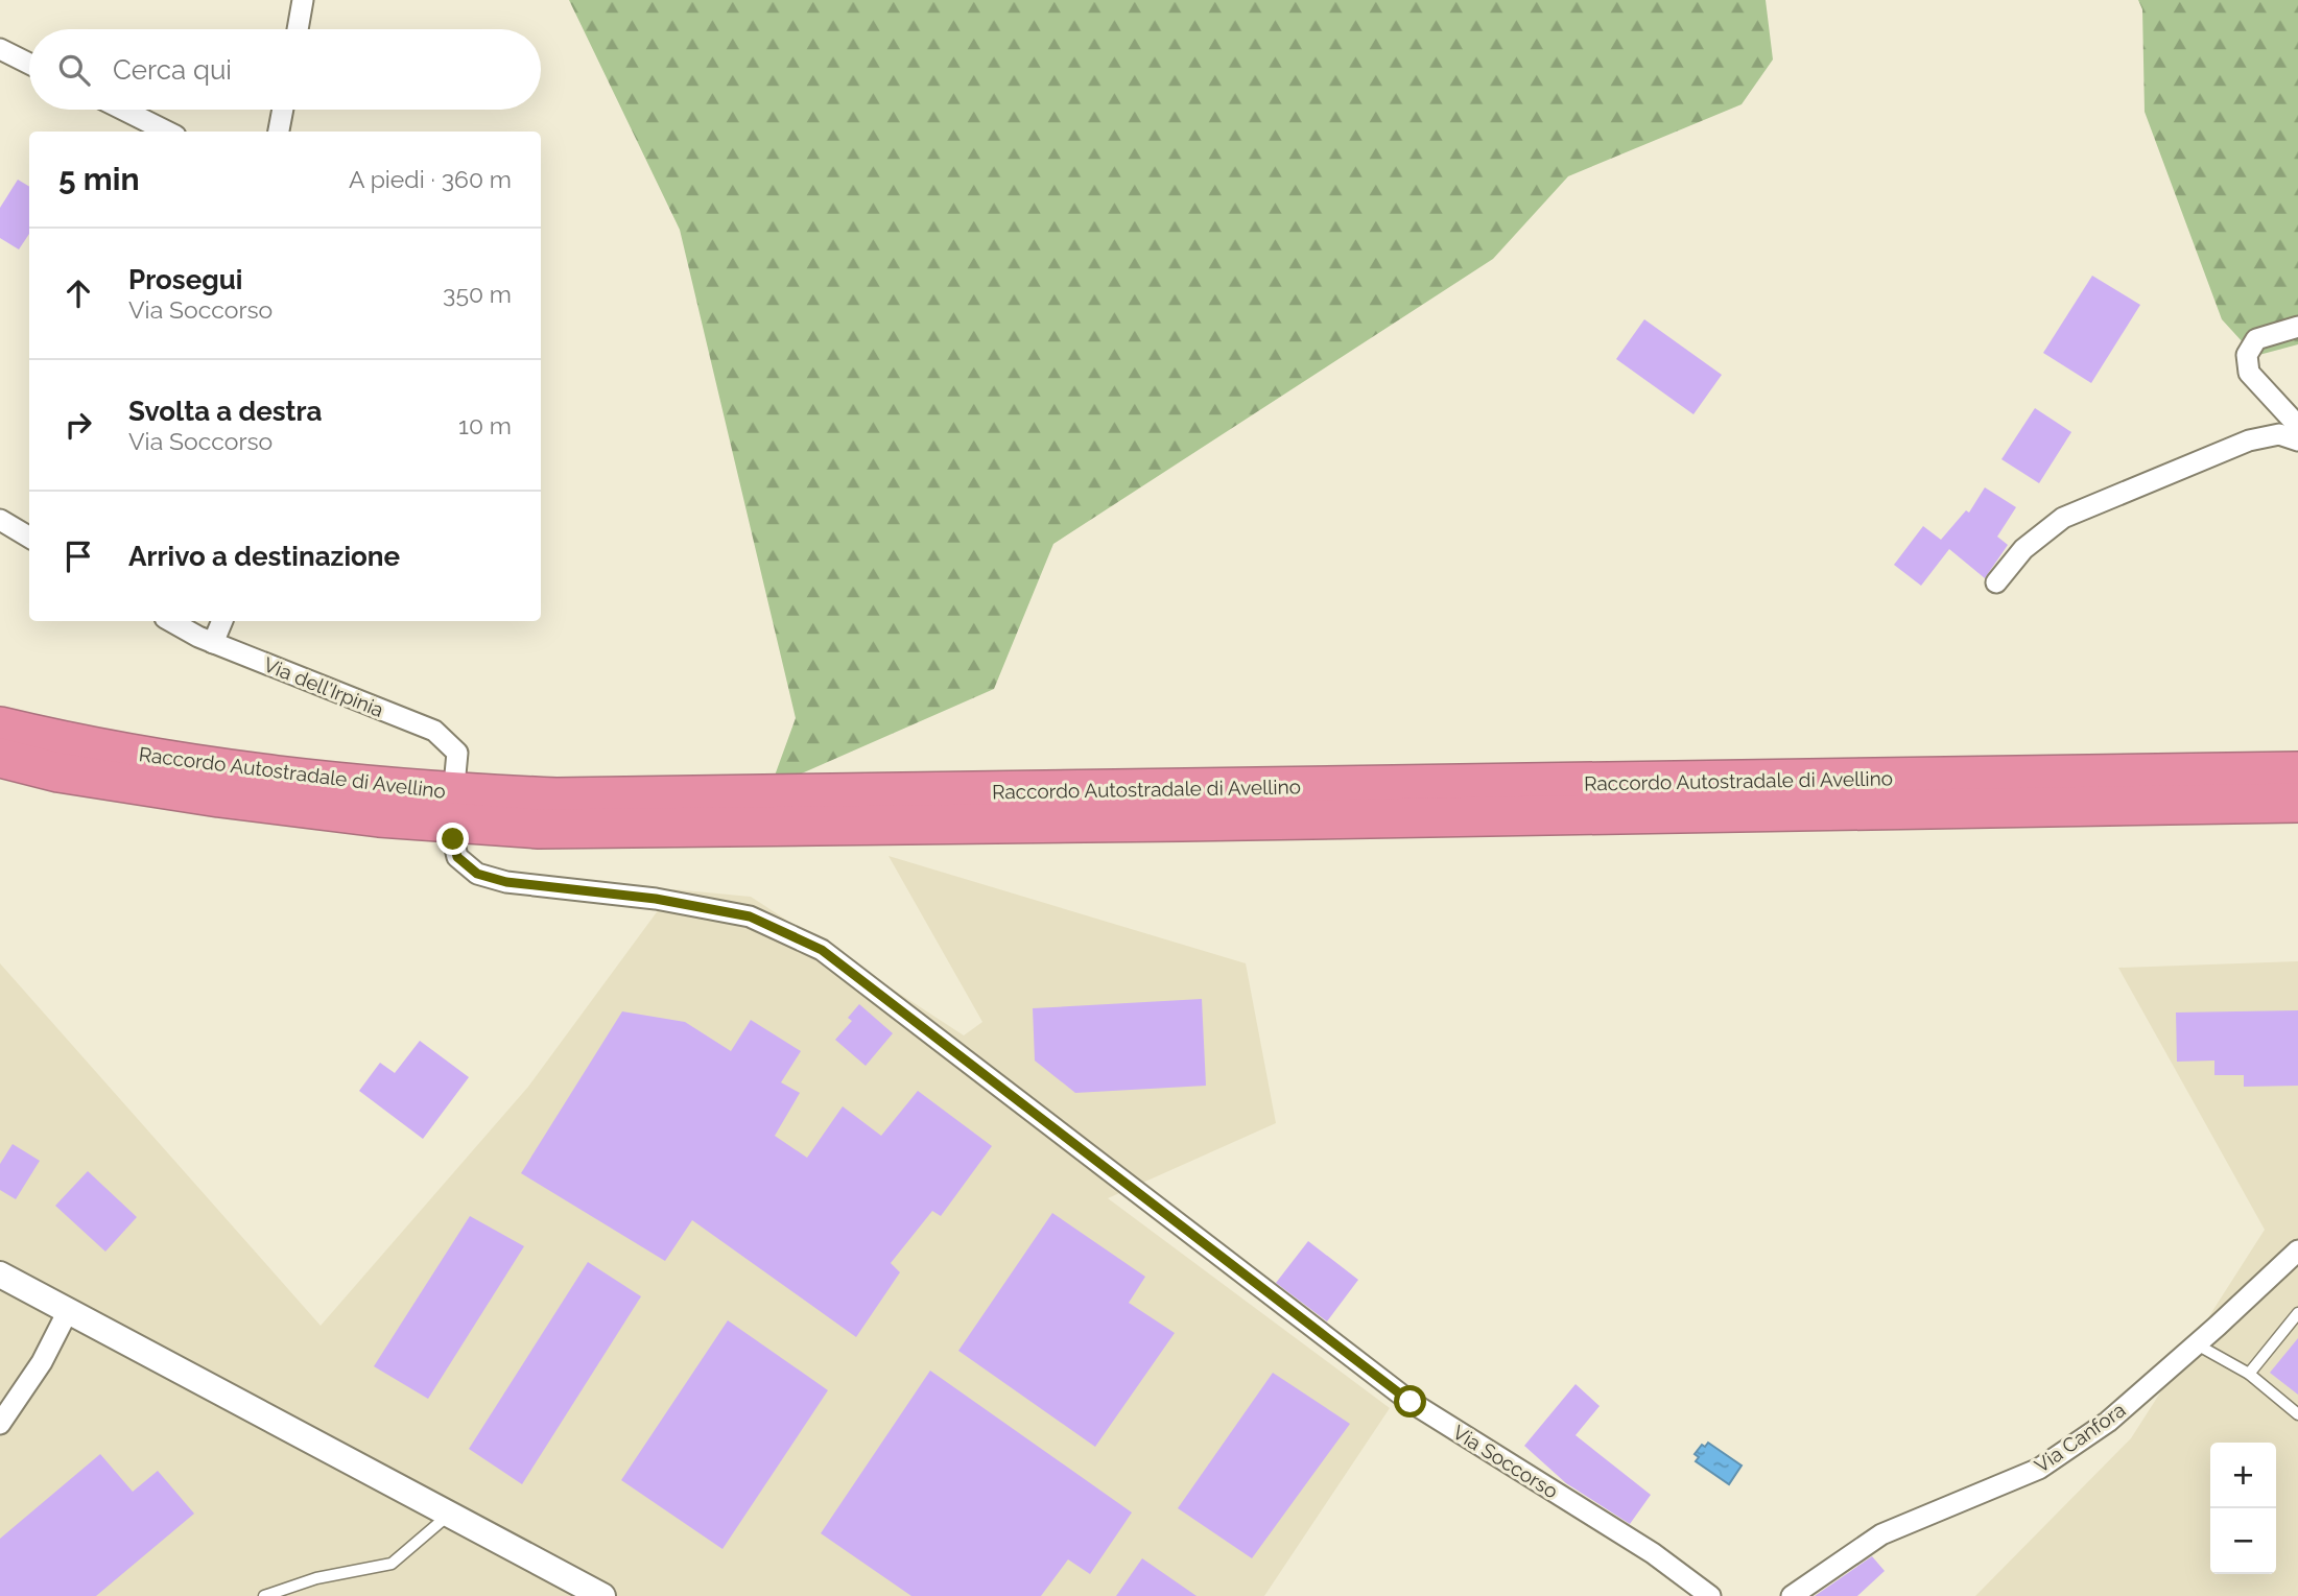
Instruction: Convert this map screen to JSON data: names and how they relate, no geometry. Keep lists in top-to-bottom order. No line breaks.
{"streets":{"highway":["Raccordo Autostradale di Avellino"],"street":["Via dell'Irpinia","Via Canfora","Via Soccorso"]},"page":{"search":"Cerca qui","heading":["5 min","A piedi · 360 m"],"list":[["Prosegui","Via Soccorso","350 m"],["Svolta a destra","Via Soccorso","10 m"],"Arrivo a destinazione"],"map_buttons":["+","−"]}}
